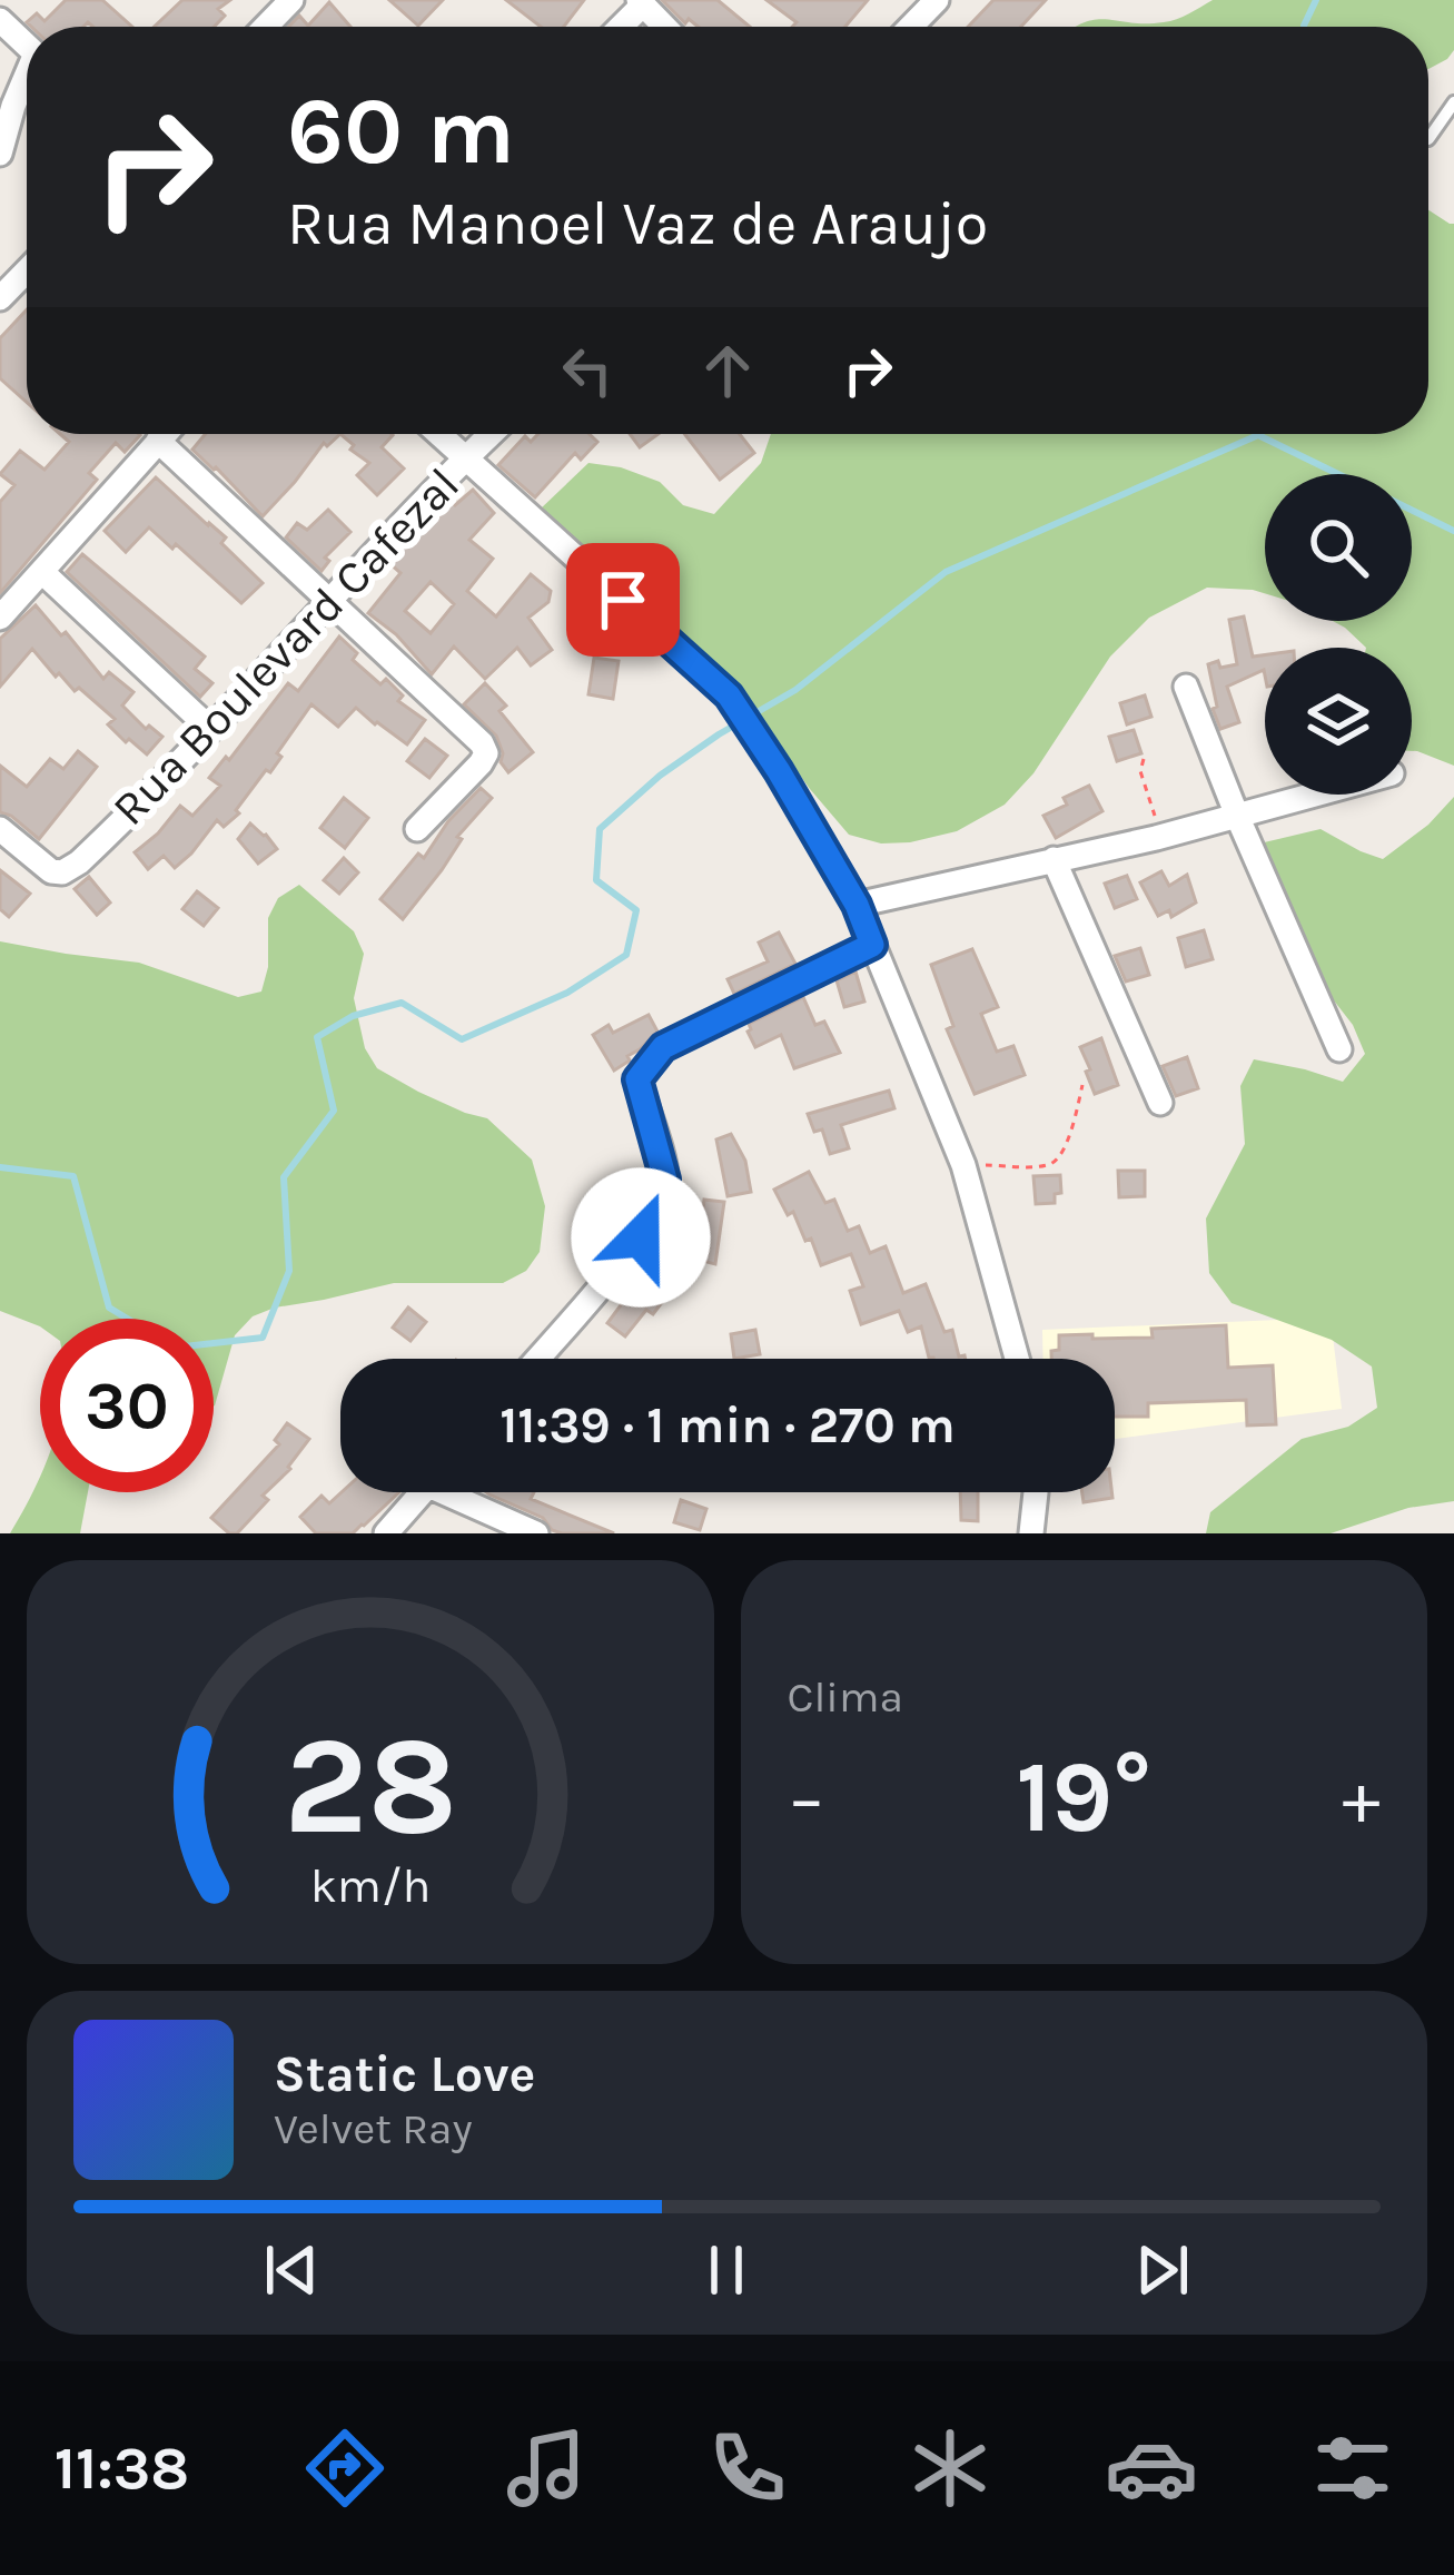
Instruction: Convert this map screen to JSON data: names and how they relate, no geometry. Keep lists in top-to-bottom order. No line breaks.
{"streets":{"street":["Rua Boulevard Cafezal"]},"page":{"turn":["60 m","Rua Manoel Vaz de Araujo"],"limit":"30","trip":"11:39 · 1 min · 270 m","tile":"Clima","heat":["−","19°","+"],"song":["Static Love","Velvet Ray"],"tabs":"11:38","gauge":["28","km/h"]}}
